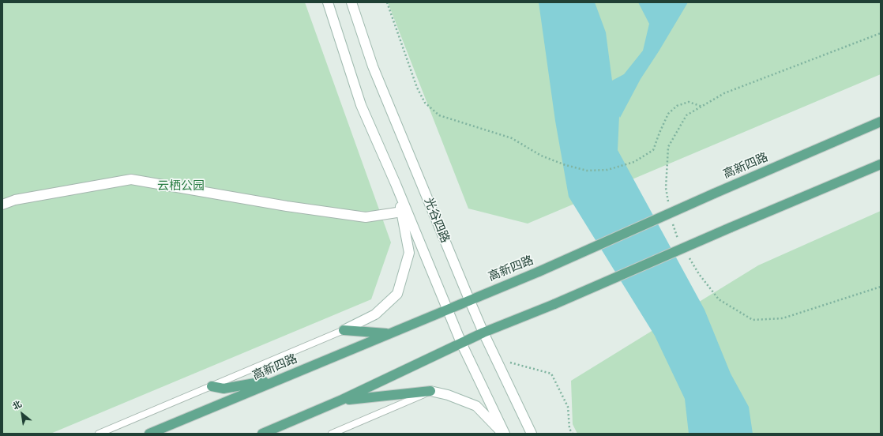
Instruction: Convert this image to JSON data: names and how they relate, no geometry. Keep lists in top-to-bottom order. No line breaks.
{"streets":{"main road":["高新四路","光谷四路"]},"crossings":[["高新四路","光谷四路"]],"parks":["云栖公园"],"north":"top left"}
